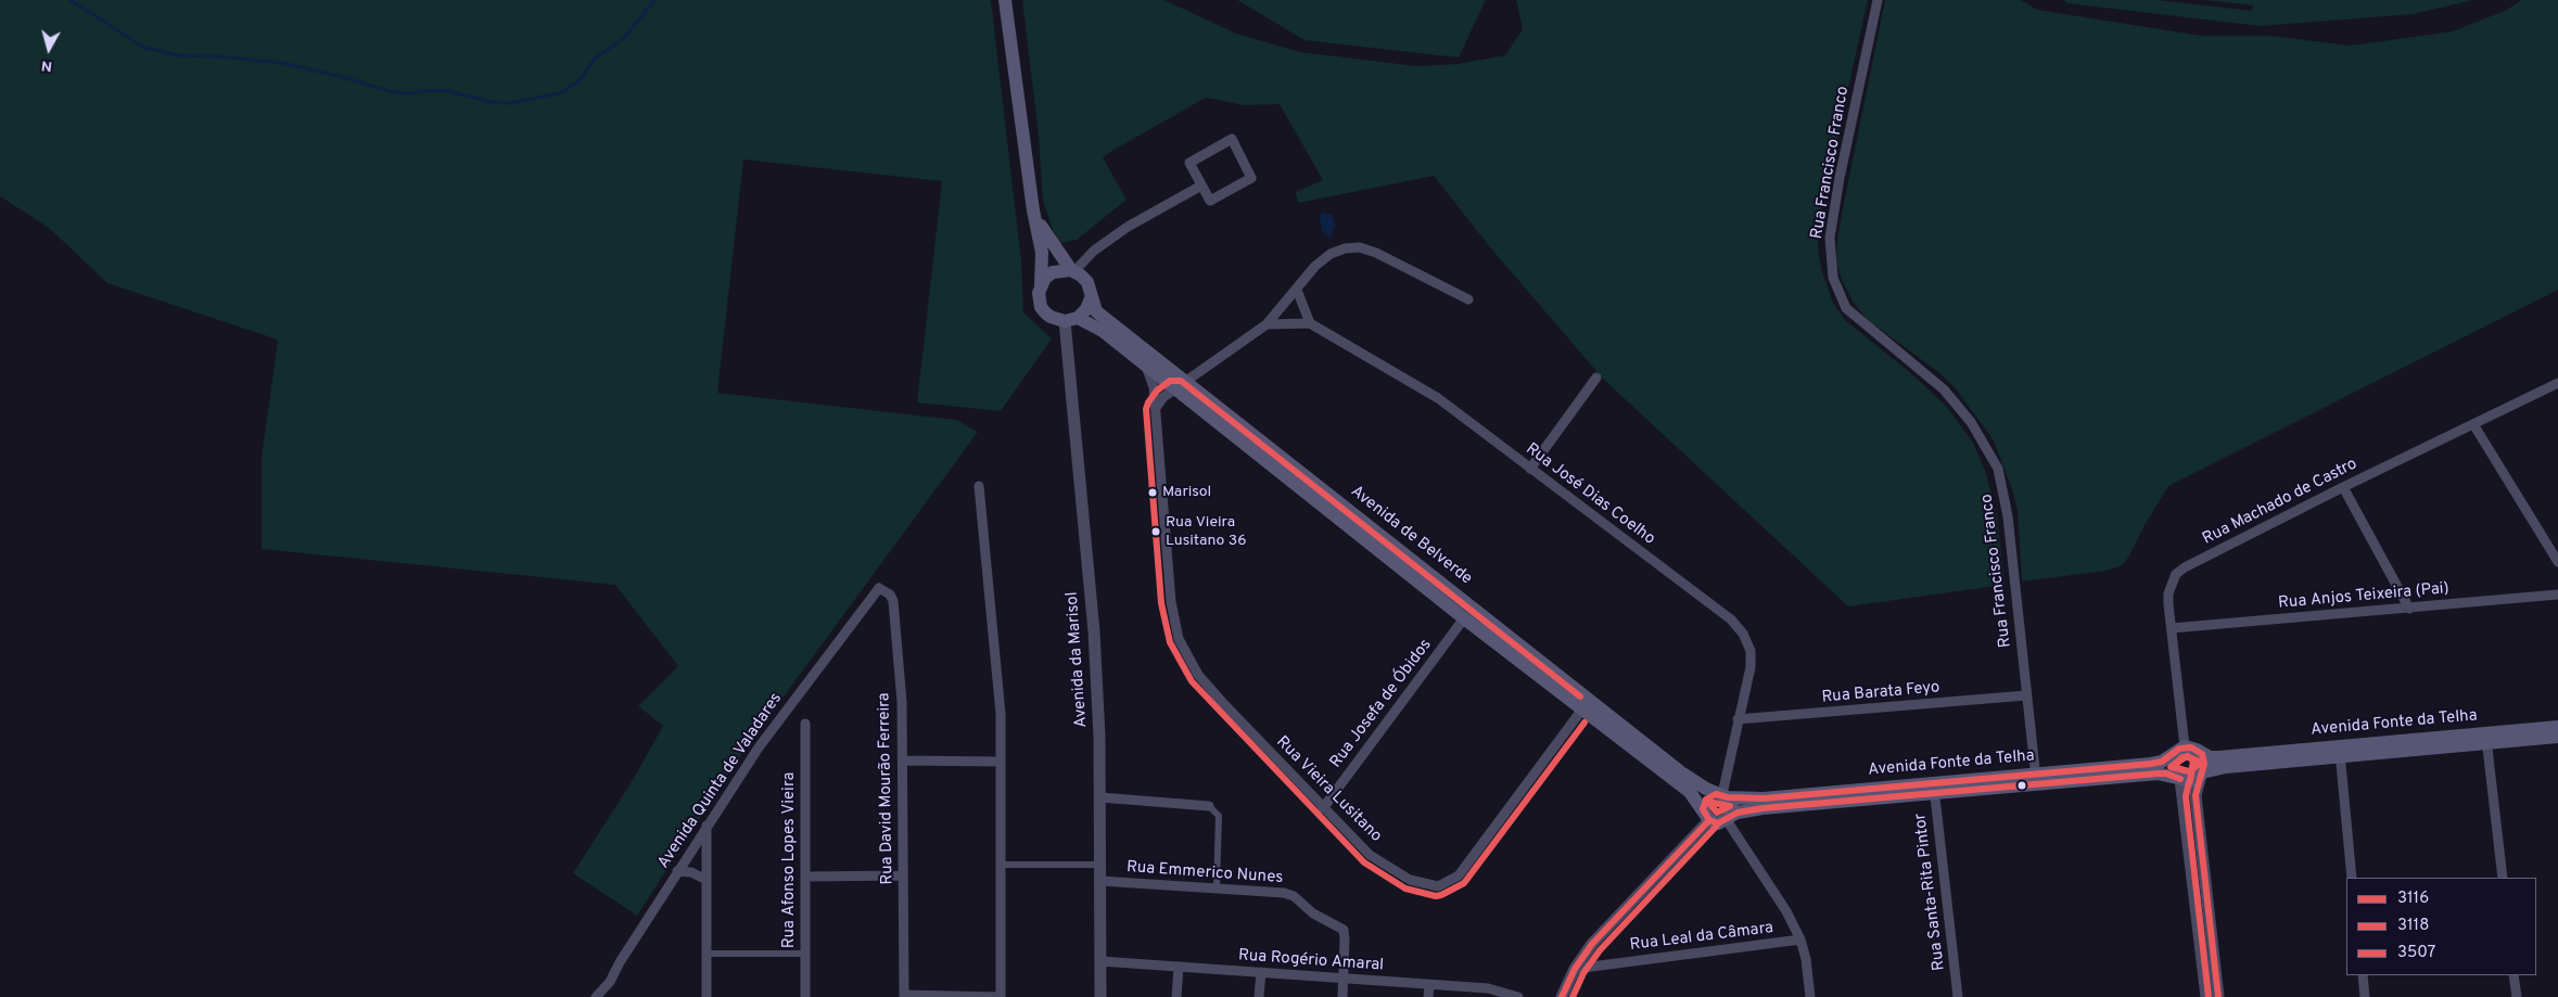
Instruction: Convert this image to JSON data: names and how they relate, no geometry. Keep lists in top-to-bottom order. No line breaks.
{"streets":{"main road":["Avenida de Belverde","Avenida Fonte da Telha"],"street":["Rua Francisco Franco","Rua José Dias Coelho","Rua Machado de Castro","Rua Anjos Teixeira (Pai)","Avenida da Marisol","Rua Barata Feyo","Rua Josefa de Óbidos","Avenida Quinta de Valadares","Rua David Mourão Ferreira","Rua Vieira Lusitano","Rua Afonso Lopes Vieira","Rua Emmerico Nunes","Rua Santa-Rita Pintor","Rua Leal da Câmara","Rua Rogério Amaral"]},"crossings":[["Rua Francisco Franco","Rua Barata Feyo"],["Rua Francisco Franco","Avenida Fonte da Telha"],["Rua José Dias Coelho","Avenida de Belverde"],["Rua José Dias Coelho","Rua Barata Feyo"],["Rua José Dias Coelho","Avenida Fonte da Telha"],["Rua Machado de Castro","Rua Anjos Teixeira (Pai)"],["Rua Machado de Castro","Avenida Fonte da Telha"],["Avenida de Belverde","Avenida da Marisol"],["Avenida de Belverde","Rua Josefa de Óbidos"],["Avenida de Belverde","Avenida Fonte da Telha"],["Avenida de Belverde","Rua Vieira Lusitano"],["Avenida da Marisol","Rua Emmerico Nunes"],["Avenida da Marisol","Rua Rogério Amaral"],["Rua Josefa de Óbidos","Rua Vieira Lusitano"],["Avenida Fonte da Telha","Rua Santa-Rita Pintor"],["Avenida Quinta de Valadares","Rua David Mourão Ferreira"],["Rua Emmerico Nunes","Rua Rogério Amaral"]],"places":["Marisol","Rua Vieira Lusitano 36"],"lines":["transit line 3507","transit line 3116","transit line 3118"],"legend":["3116","3118","3507"],"north":"bottom"}
